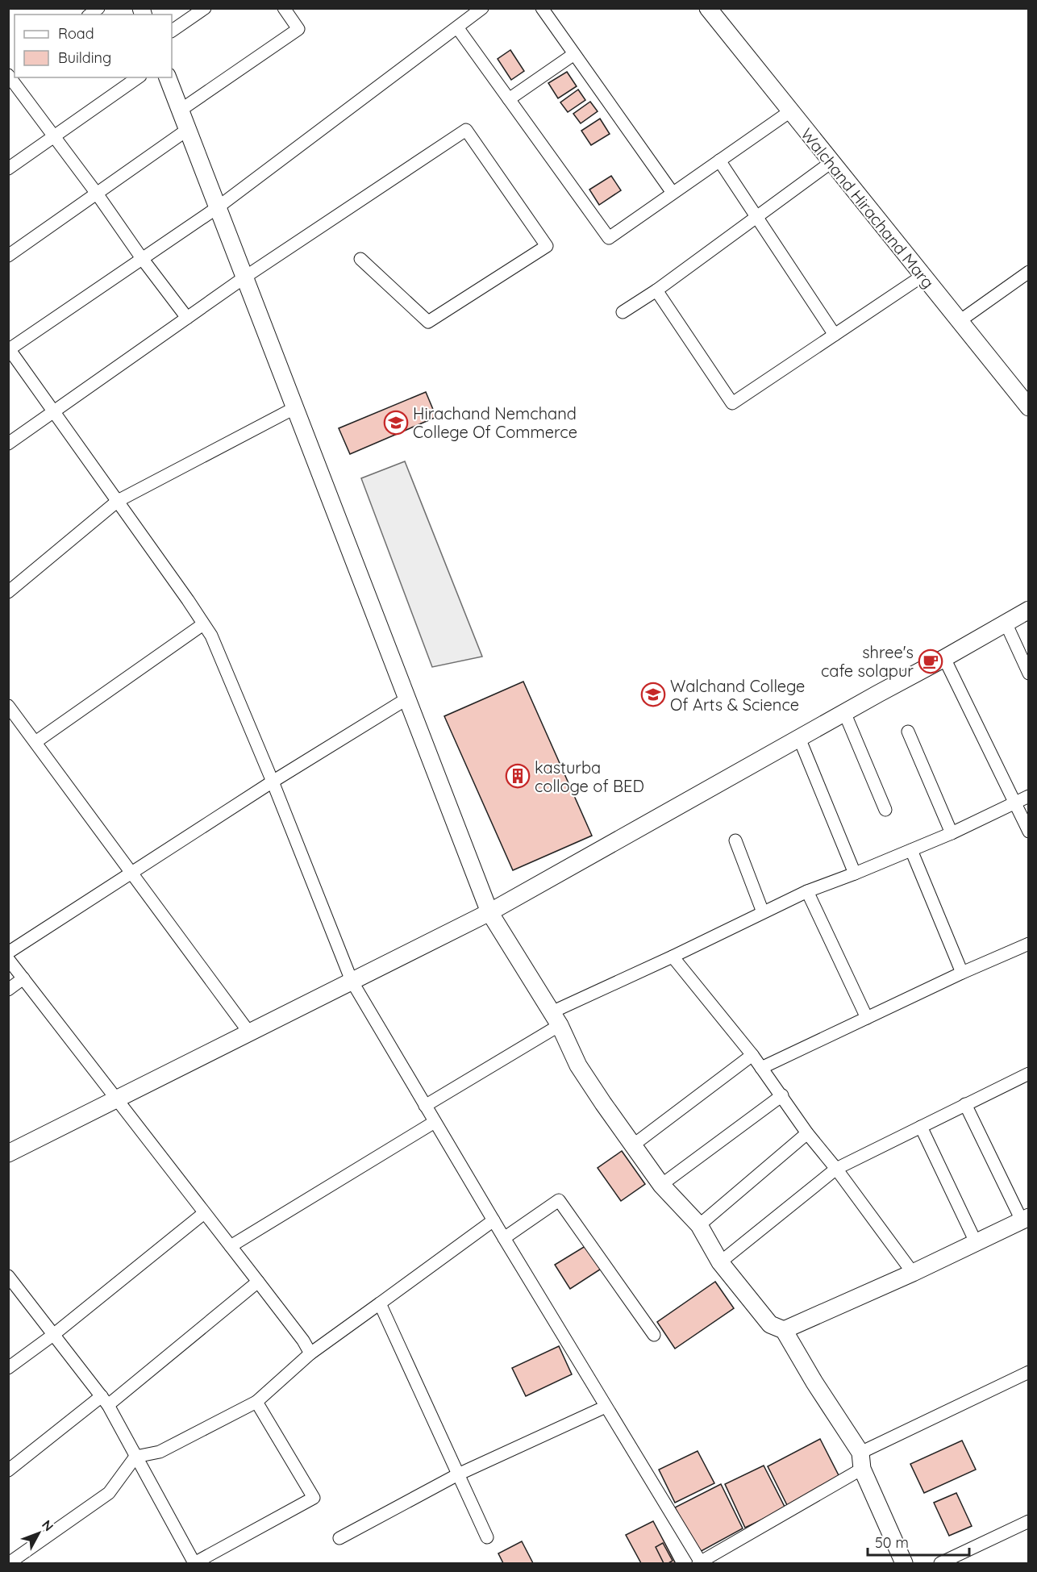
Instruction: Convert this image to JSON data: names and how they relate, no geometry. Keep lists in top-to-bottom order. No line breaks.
{"streets":{"street":["Walchand Hirachand Marg"]},"places":{"school or university":["Hirachand Nemchand College Of Commerce","Walchand College Of Arts & Science"],"cafe":["shree's cafe solapur"],"building":["kasturba colloge of BED"]},"legend":["Road","Building"],"scale_bar":"50 m","north":"top right"}
